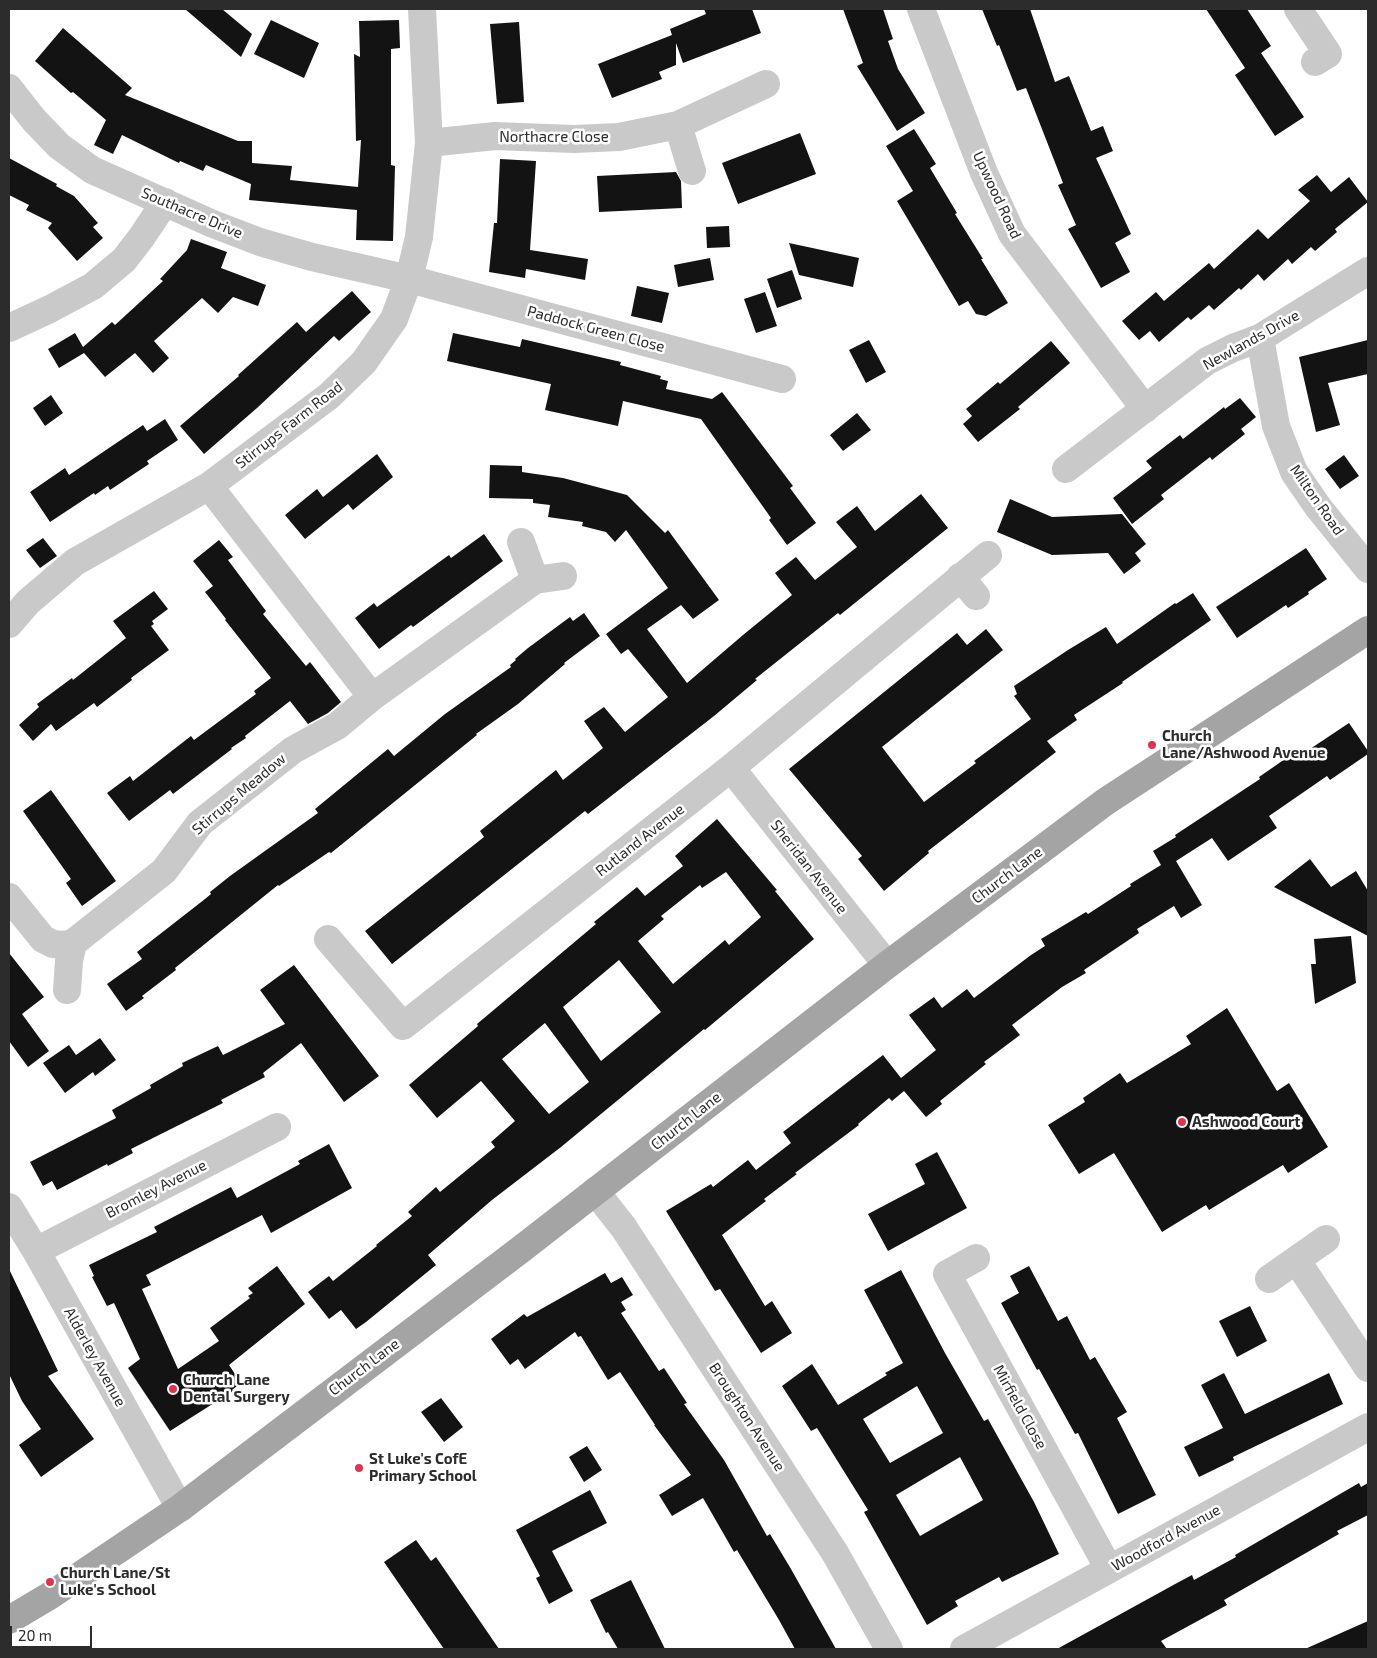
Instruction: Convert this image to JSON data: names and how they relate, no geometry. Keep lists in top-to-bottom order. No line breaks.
{"streets":{"main road":["Church Lane"],"street":["Northacre Close","Upwood Road","Southacre Drive","Paddock Green Close","Newlands Drive","Stirrups Farm Road","Milton Road","Stirrups Meadow","Rutland Avenue","Sheridan Avenue","Bromley Avenue","Alderley Avenue","Mirfield Close","Broughton Avenue","Woodford Avenue"]},"crossings":[["Northacre Close","Stirrups Farm Road"],["Upwood Road","Newlands Drive"],["Southacre Drive","Paddock Green Close"],["Southacre Drive","Stirrups Farm Road"],["Paddock Green Close","Stirrups Farm Road"],["Newlands Drive","Milton Road"],["Rutland Avenue","Sheridan Avenue"],["Sheridan Avenue","Church Lane"],["Church Lane","Alderley Avenue"],["Church Lane","Broughton Avenue"],["Bromley Avenue","Alderley Avenue"],["Mirfield Close","Woodford Avenue"]],"places":["Church Lane/Ashwood Avenue","Ashwood Court","Church Lane Dental Surgery","St Luke's CofE Primary School","Church Lane/St Luke's School"],"scale_bar":"20 m"}
